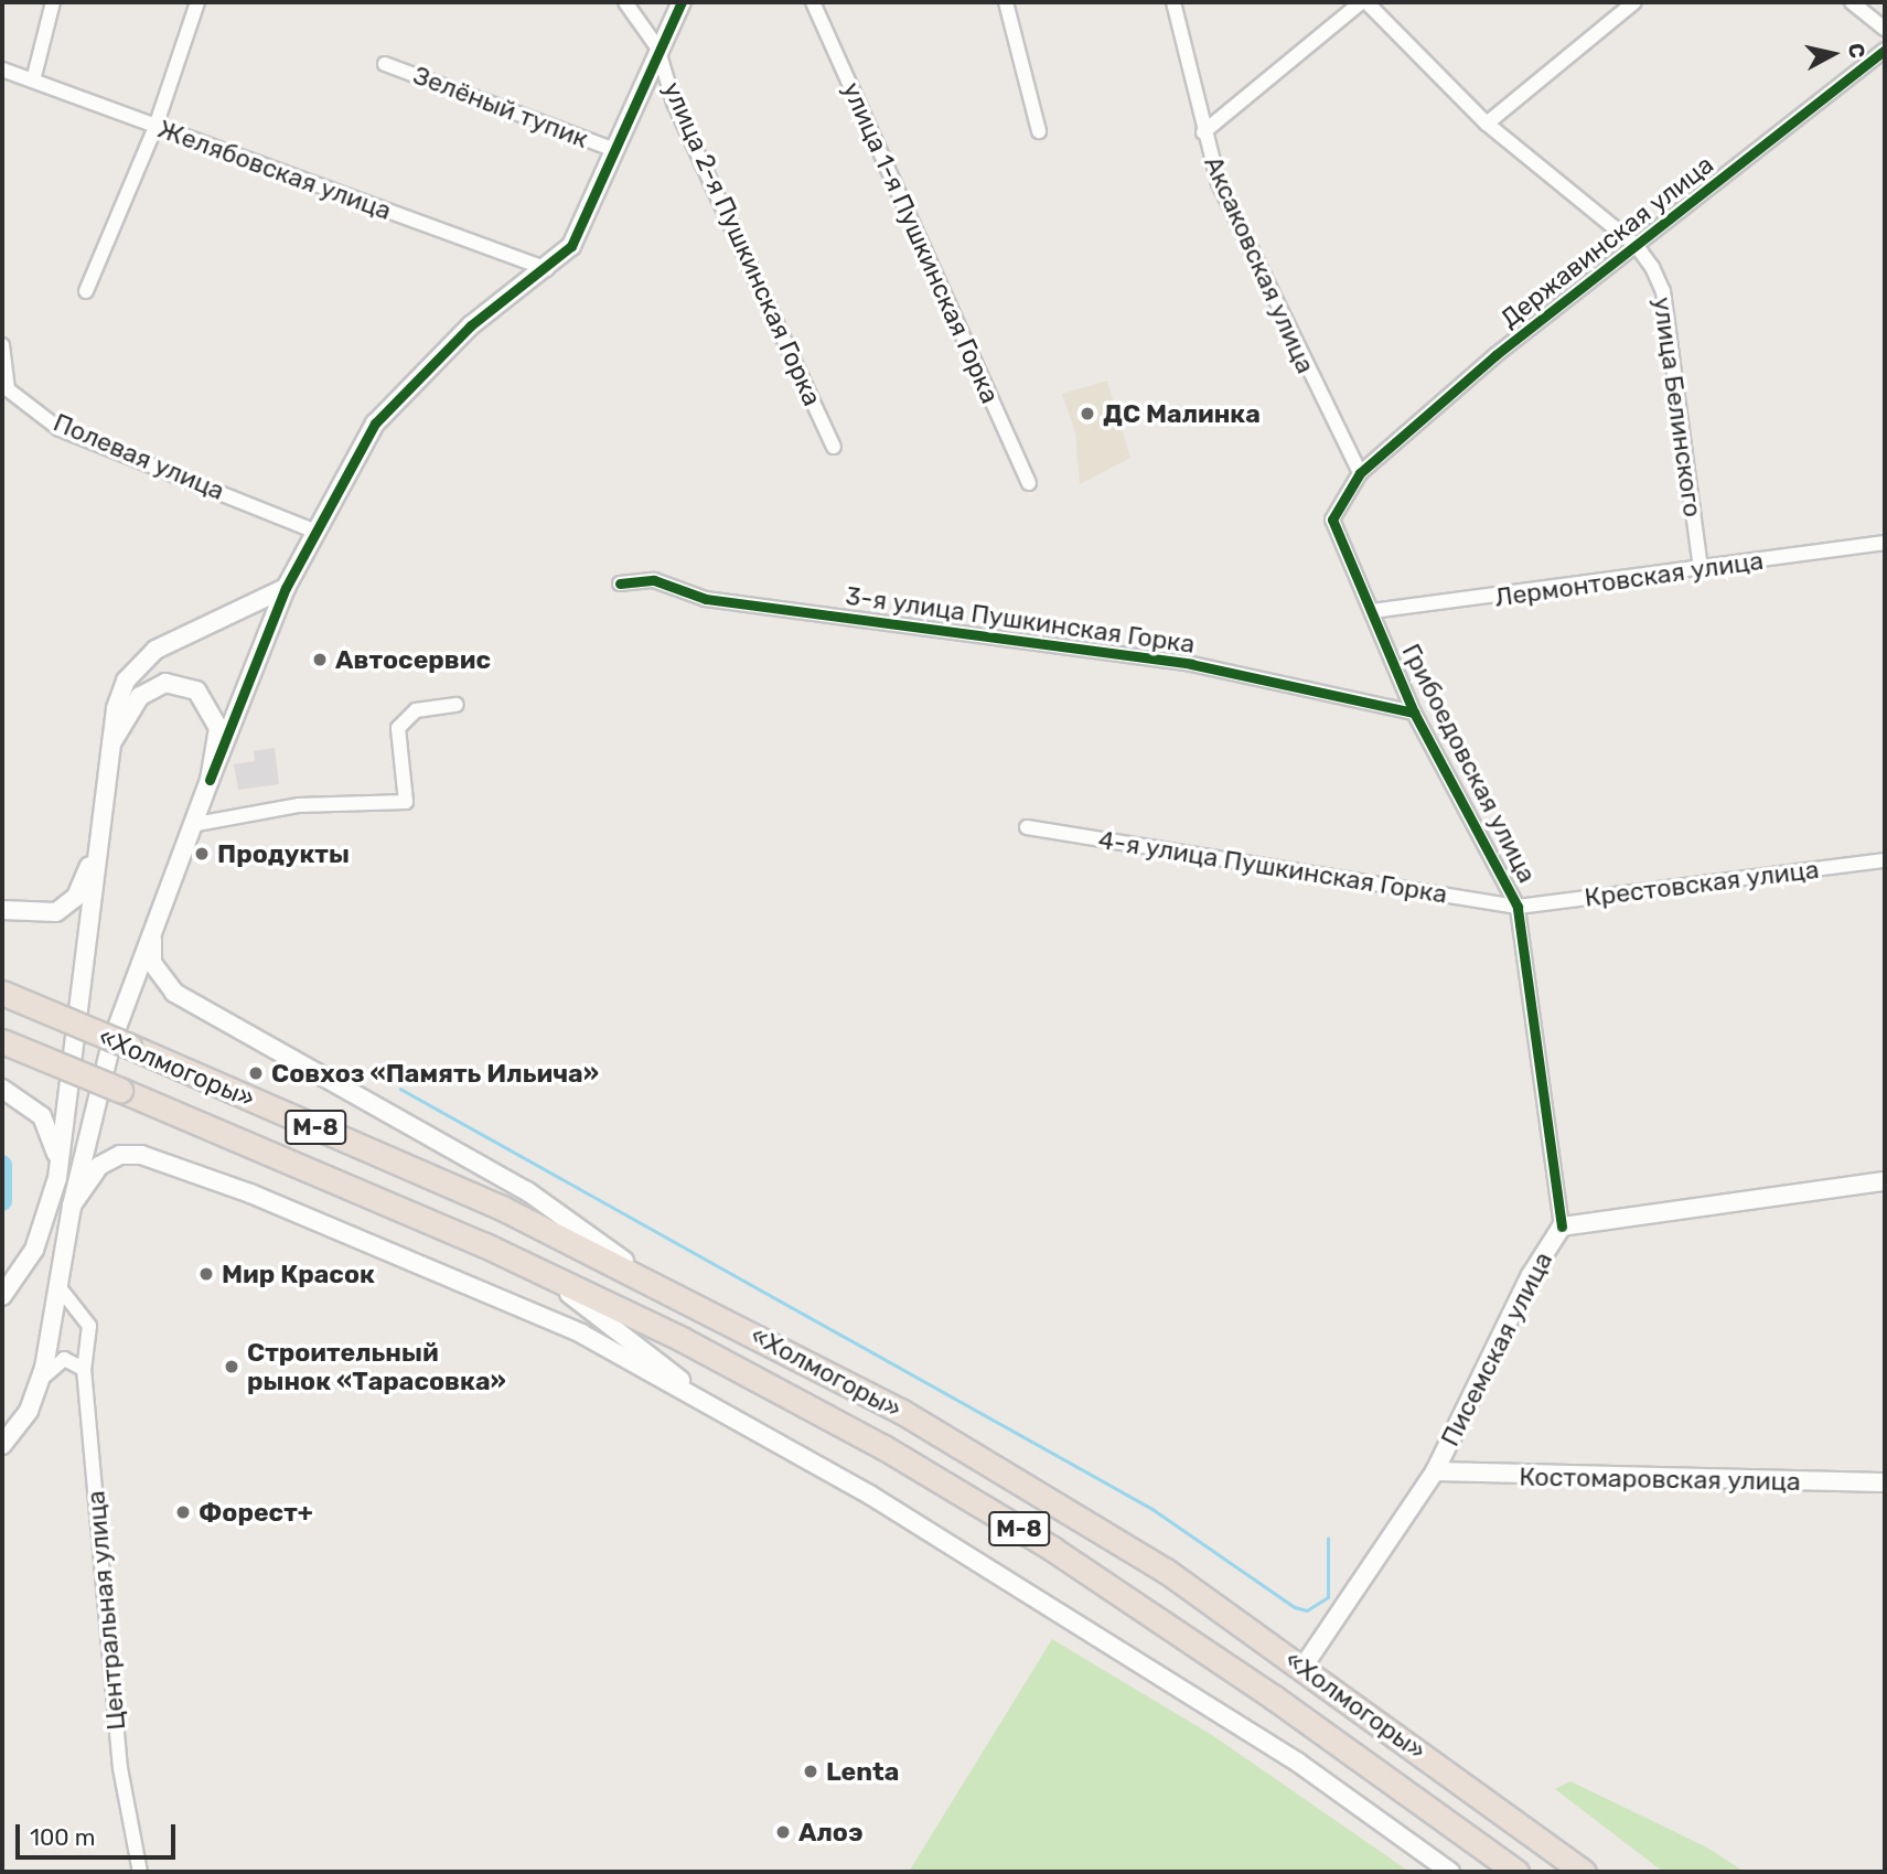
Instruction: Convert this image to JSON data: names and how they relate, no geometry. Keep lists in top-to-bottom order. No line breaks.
{"streets":{"highway":["«Холмогоры»","М-8"],"main road":["Писемская улица","Костомаровская улица"],"street":["Зелёный тупик","Желябовская улица","Державинская улица","улица 1-я Пушкинская Горка","улица 2-я Пушкинская Горка","Аксаковская улица","улица Белинского","Полевая улица","Лермонтовская улица","3-я улица Пушкинская Горка","Грибоедовская улица","4-я улица Пушкинская Горка","Крестовская улица","Центральная улица"]},"crossings":[["Державинская улица","Аксаковская улица"],["Державинская улица","улица Белинского"],["Державинская улица","Грибоедовская улица"],["Аксаковская улица","Грибоедовская улица"],["улица Белинского","Лермонтовская улица"],["Лермонтовская улица","Грибоедовская улица"],["3-я улица Пушкинская Горка","Грибоедовская улица"],["Грибоедовская улица","4-я улица Пушкинская Горка"],["Грибоедовская улица","Крестовская улица"],["Грибоедовская улица","Писемская улица"],["4-я улица Пушкинская Горка","Крестовская улица"],["«Холмогоры»","Писемская улица"],["Писемская улица","Костомаровская улица"]],"places":["ДС Малинка","Автосервис","Продукты","Совхоз «Память Ильича»","Мир Красок","Строительный рынок «Тарасовка»","Форест+","Lenta","Алоэ"],"scale_bar":"100 m","north":"right"}
